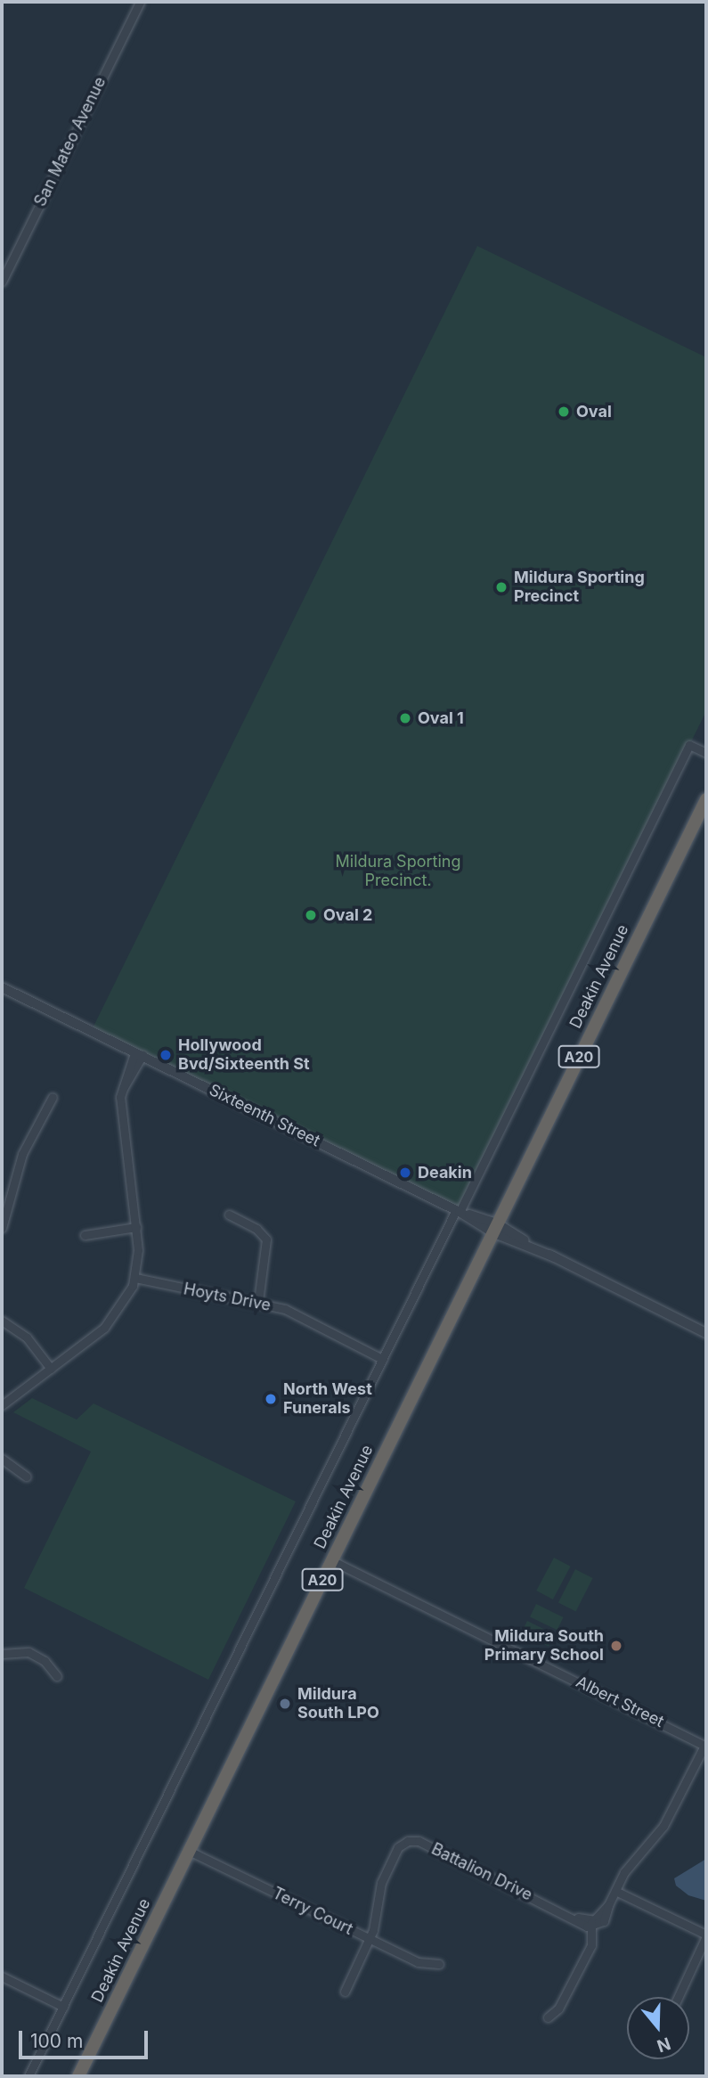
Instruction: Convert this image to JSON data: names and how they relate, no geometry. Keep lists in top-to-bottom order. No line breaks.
{"streets":{"highway":["Deakin Avenue","A20"],"street":["San Mateo Avenue","Sixteenth Street","Hoyts Drive","Albert Street","Battalion Drive","Terry Court"]},"crossings":[["Deakin Avenue","Sixteenth Street"],["Deakin Avenue","Hoyts Drive"],["Deakin Avenue","Albert Street"],["Deakin Avenue","Terry Court"],["Battalion Drive","Terry Court"]],"parks":["Mildura Sporting Precinct."],"places":["Oval","Mildura Sporting Precinct","Oval 1","Oval 2","Hollywood Bvd/Sixteenth St","Deakin","North West Funerals","Mildura South Primary School","Mildura South LPO"],"scale_bar":"100 m","north":"bottom"}
